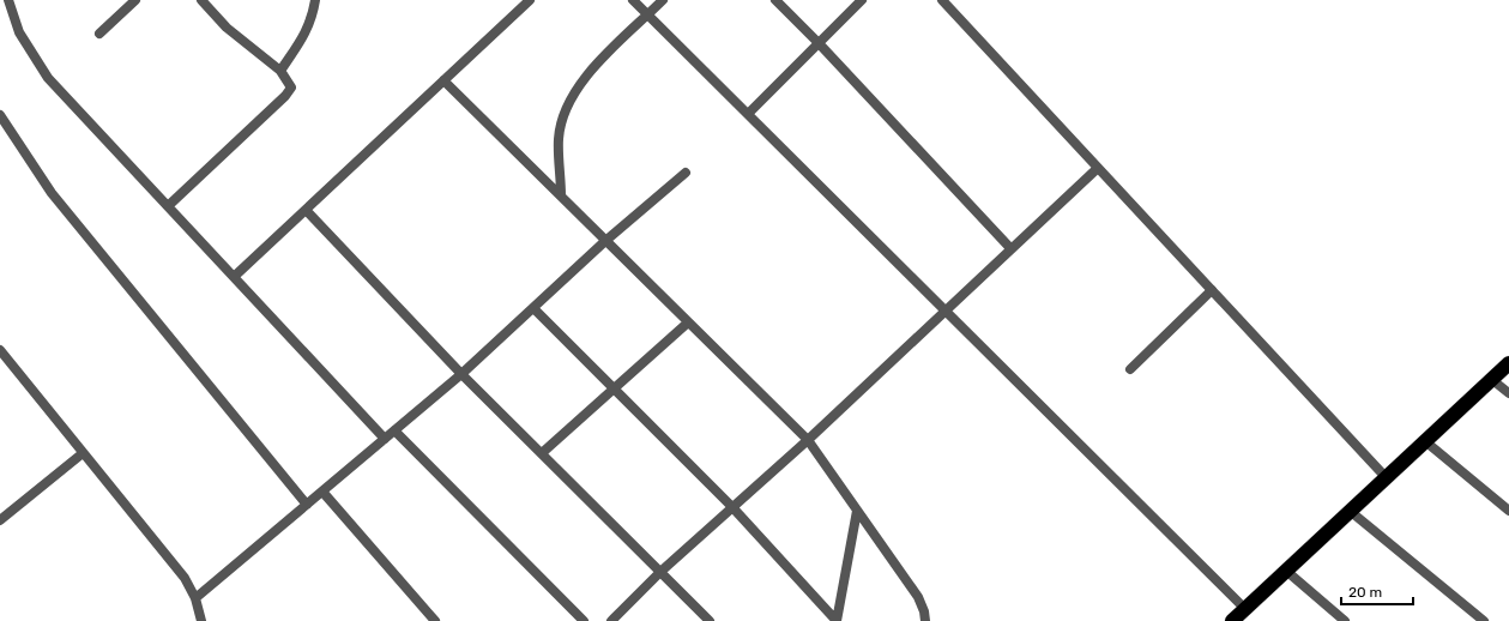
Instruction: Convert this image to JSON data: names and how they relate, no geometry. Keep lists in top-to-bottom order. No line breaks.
{"scale_bar":"20 m"}
